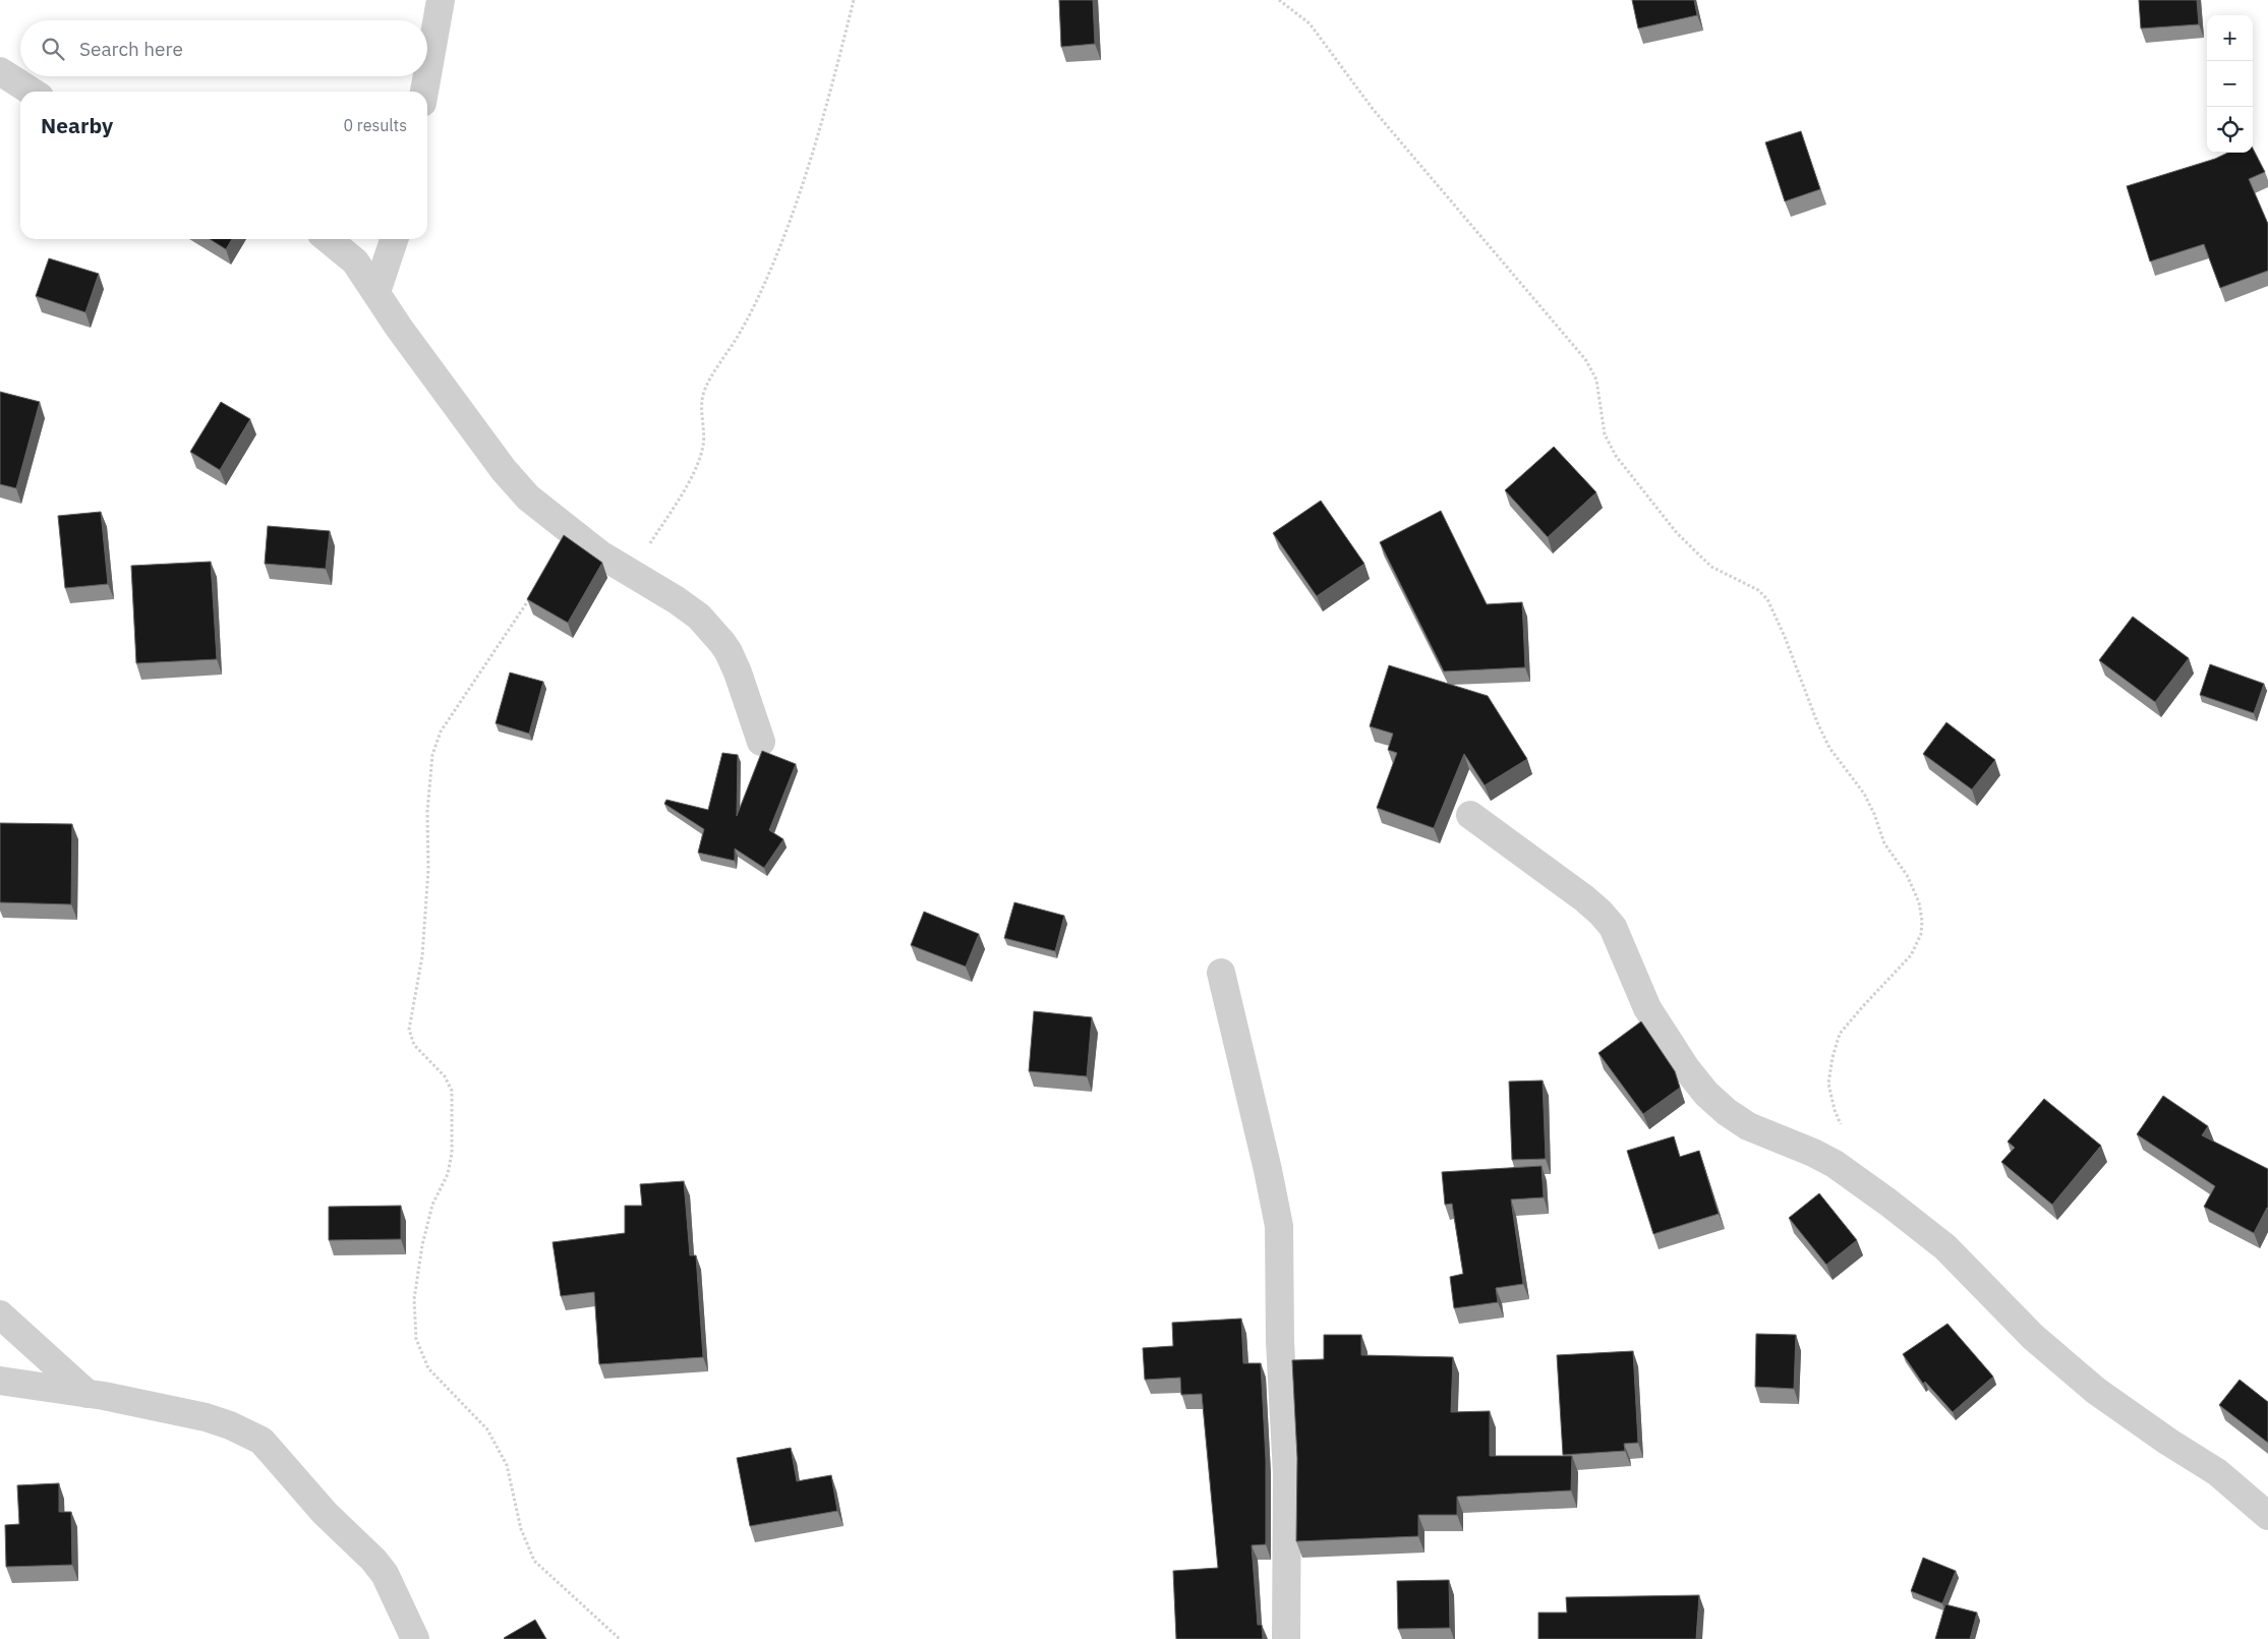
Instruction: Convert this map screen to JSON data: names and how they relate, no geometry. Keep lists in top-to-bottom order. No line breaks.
{"page":{"map_buttons":["+","−"],"search":"Search here","heading":["Nearby","0 results"]}}
